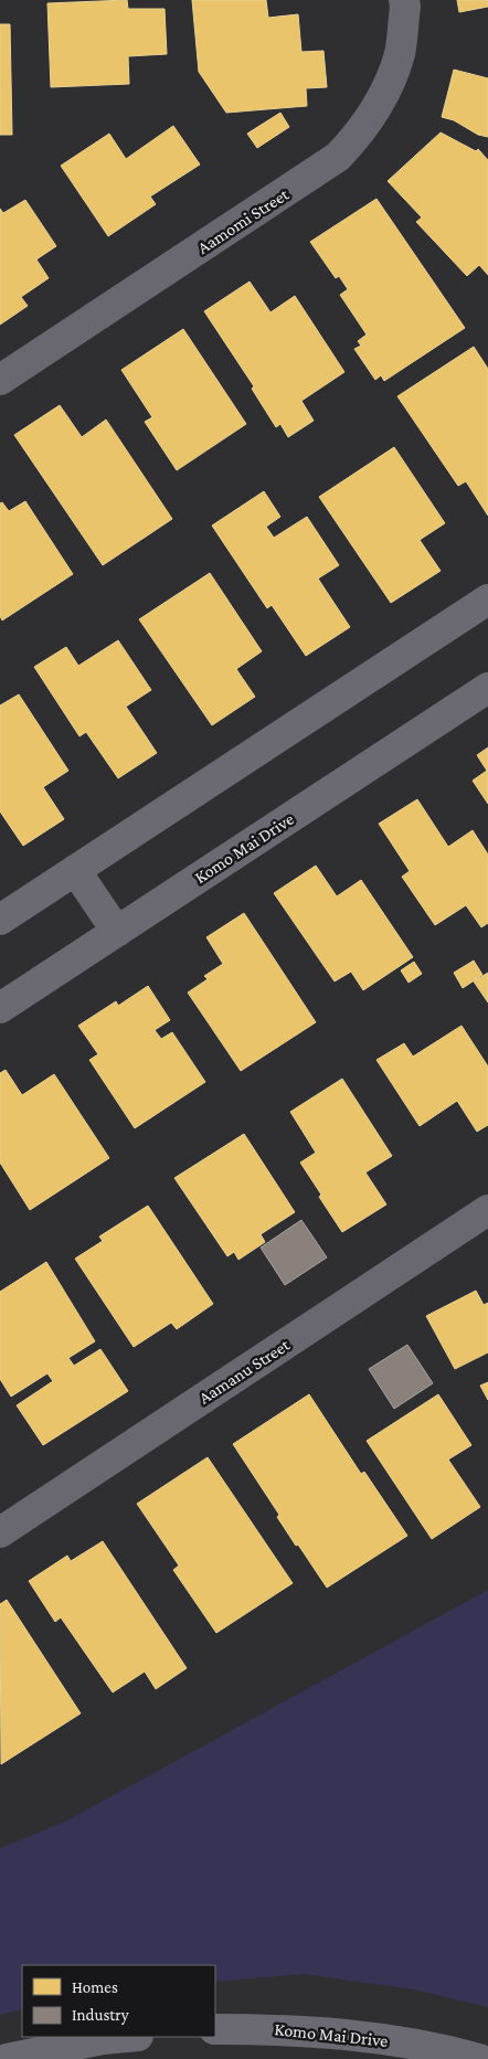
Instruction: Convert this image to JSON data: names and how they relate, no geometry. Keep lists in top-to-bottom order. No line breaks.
{"streets":{"main road":["Komo Mai Drive"],"street":["Aamomi Street","Aamanu Street"]},"legend":["Homes","Industry"]}
